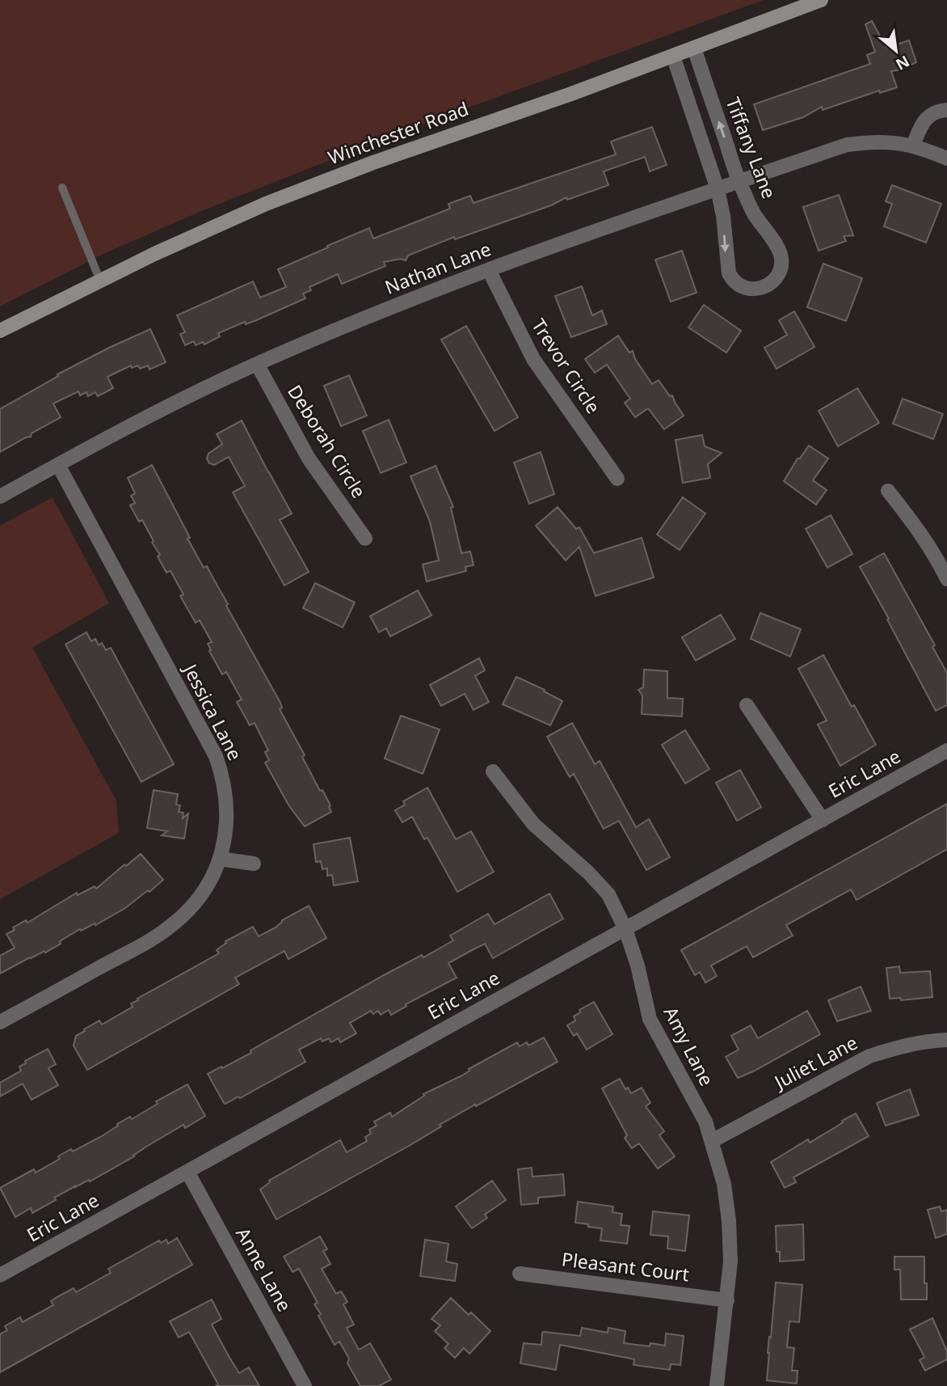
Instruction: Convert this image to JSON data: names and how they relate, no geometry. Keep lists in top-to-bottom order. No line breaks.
{"streets":{"main road":["Winchester Road"],"street":["Tiffany Lane","Nathan Lane","Trevor Circle","Deborah Circle","Jessica Lane","Eric Lane","Amy Lane","Juliet Lane","Pleasant Court","Anne Lane"]},"crossings":[["Winchester Road","Tiffany Lane"],["Tiffany Lane","Nathan Lane"],["Nathan Lane","Trevor Circle"],["Nathan Lane","Deborah Circle"],["Nathan Lane","Jessica Lane"],["Eric Lane","Amy Lane"],["Eric Lane","Anne Lane"],["Amy Lane","Juliet Lane"],["Amy Lane","Pleasant Court"]],"north":"bottom right"}
